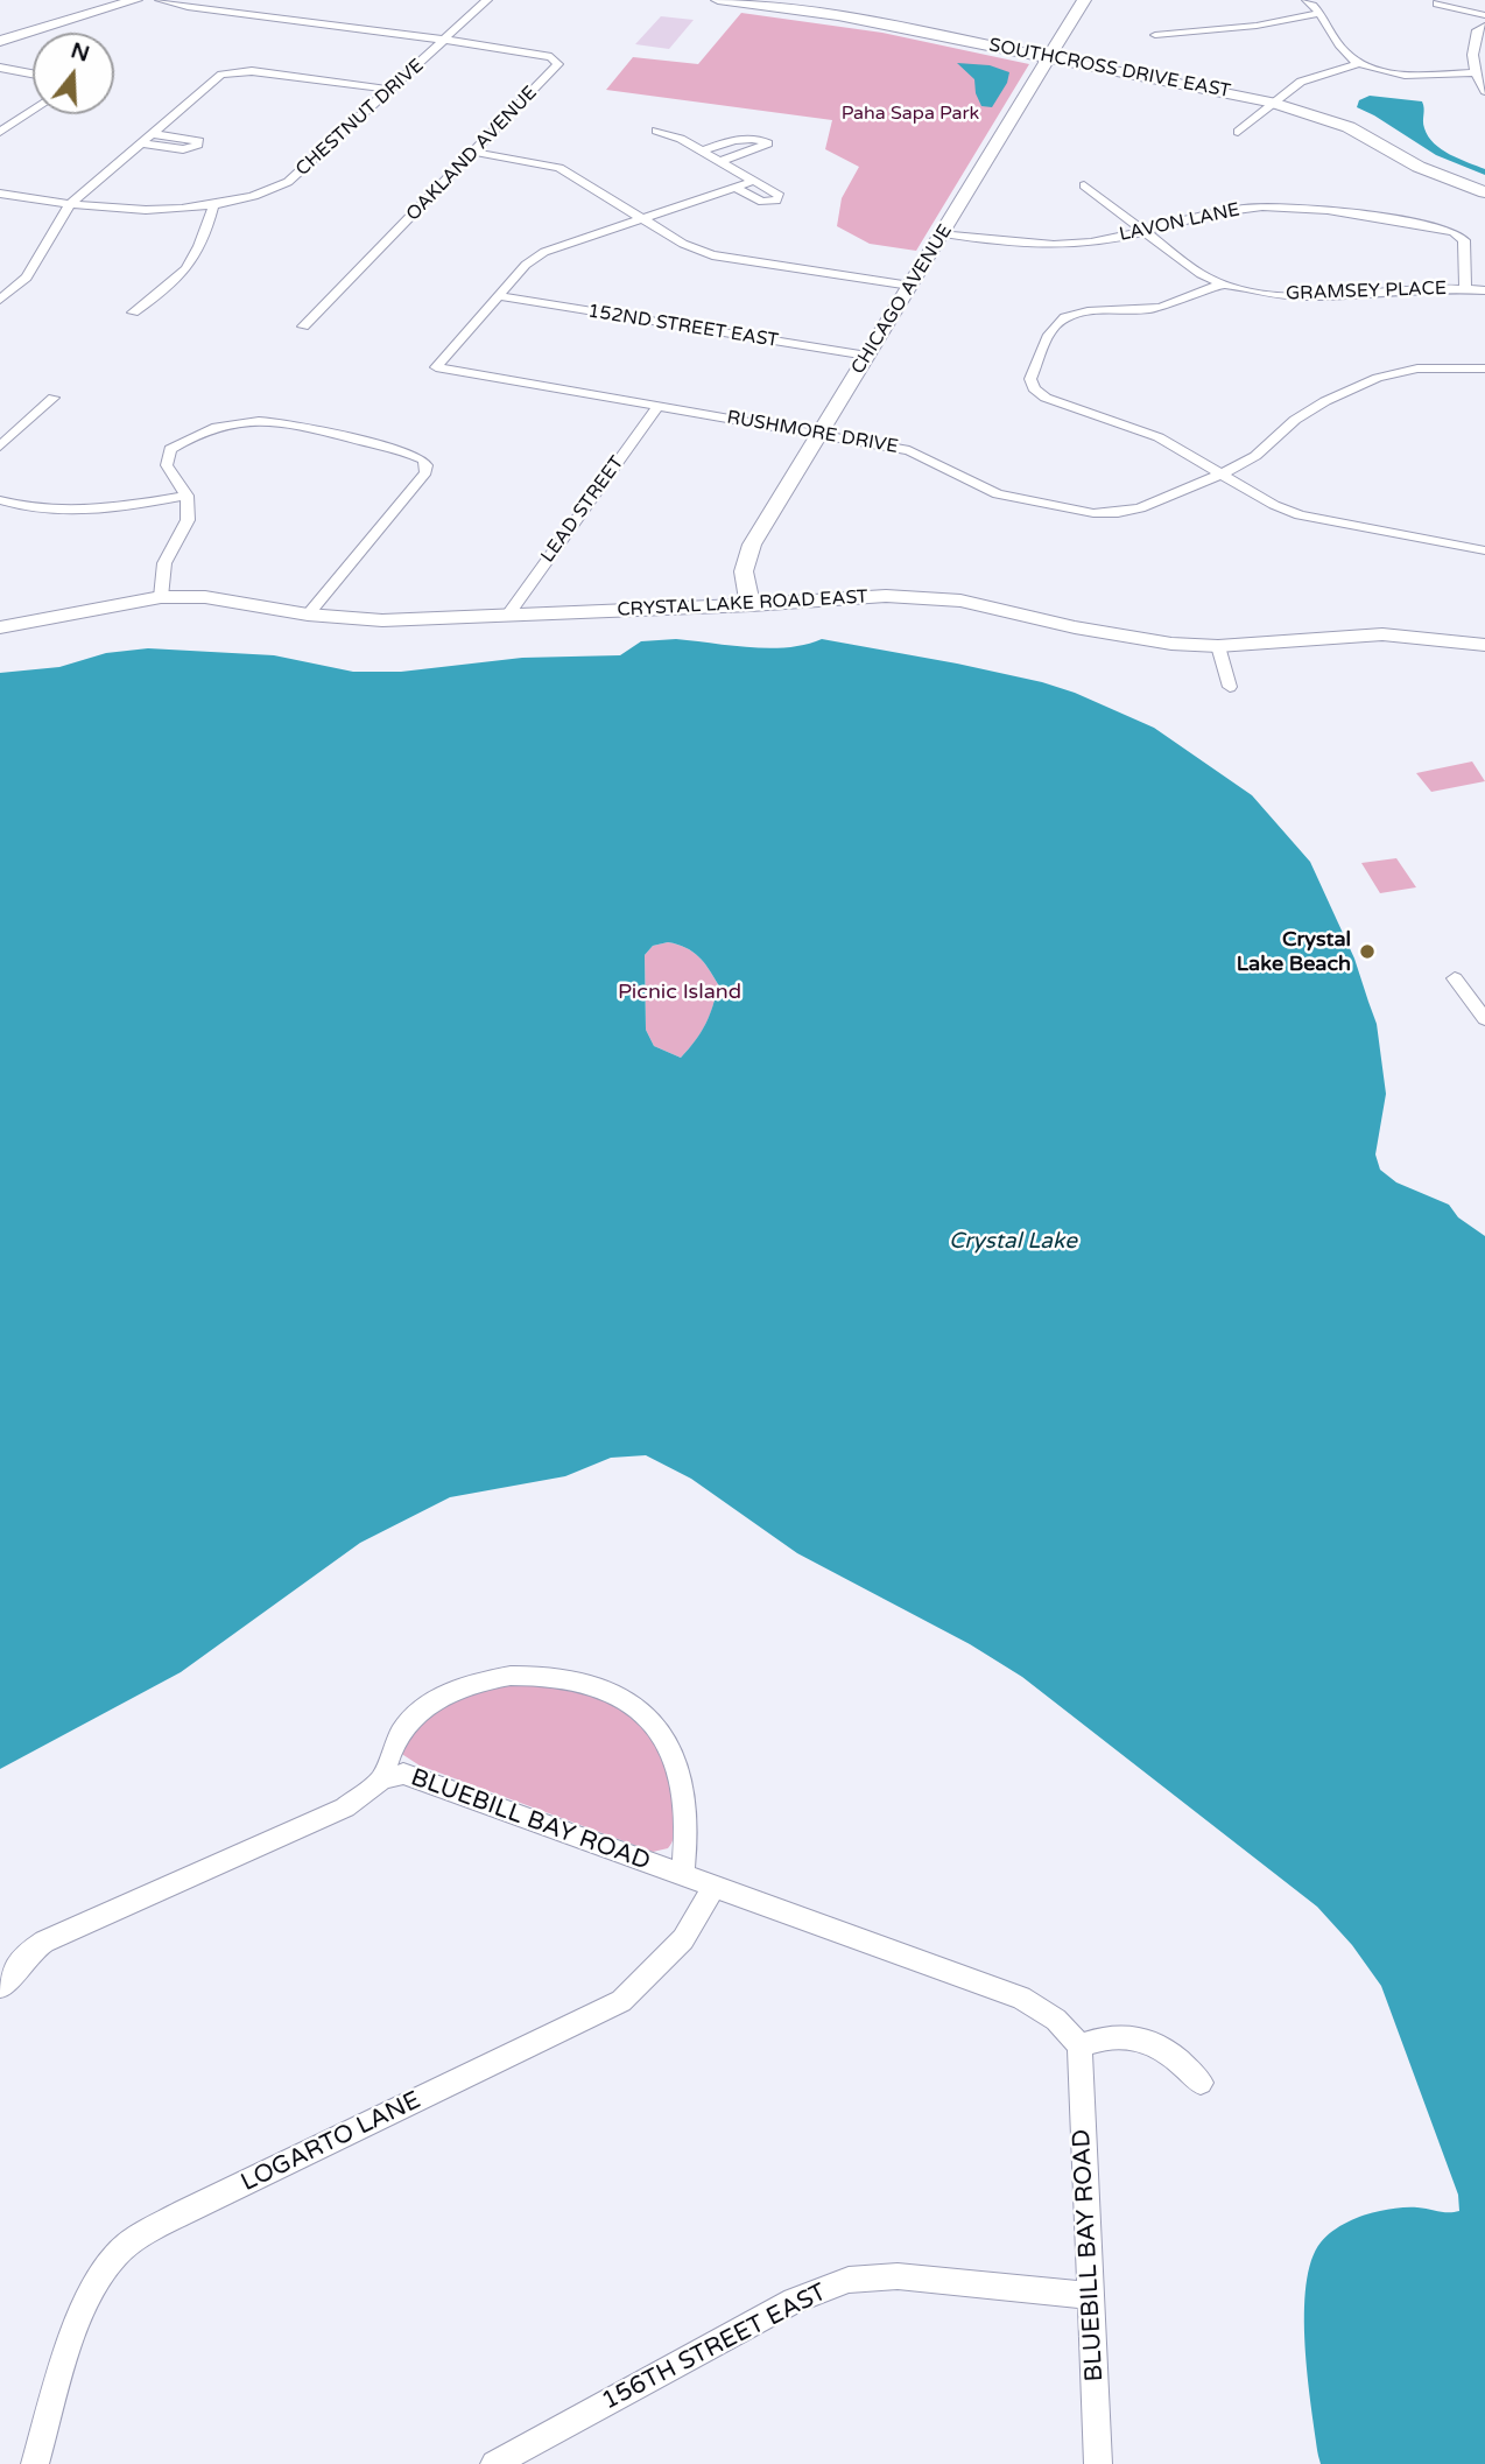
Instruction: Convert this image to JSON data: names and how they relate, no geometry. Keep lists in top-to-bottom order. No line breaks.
{"streets":{"street":["SOUTHCROSS DRIVE EAST","CHESTNUT DRIVE","OAKLAND AVENUE","LAVON LANE","GRAMSEY PLACE","CHICAGO AVENUE","152ND STREET EAST","RUSHMORE DRIVE","LEAD STREET","CRYSTAL LAKE ROAD EAST","BLUEBILL BAY ROAD","LOGARTO LANE","156TH STREET EAST"]},"crossings":[["SOUTHCROSS DRIVE EAST","CHICAGO AVENUE"],["CHESTNUT DRIVE","OAKLAND AVENUE"],["LAVON LANE","GRAMSEY PLACE"],["LAVON LANE","CHICAGO AVENUE"],["CHICAGO AVENUE","152ND STREET EAST"],["CHICAGO AVENUE","RUSHMORE DRIVE"],["CHICAGO AVENUE","CRYSTAL LAKE ROAD EAST"],["152ND STREET EAST","RUSHMORE DRIVE"],["RUSHMORE DRIVE","LEAD STREET"],["LEAD STREET","CRYSTAL LAKE ROAD EAST"],["BLUEBILL BAY ROAD","LOGARTO LANE"],["BLUEBILL BAY ROAD","156TH STREET EAST"]],"water":["Crystal Lake"],"parks":["Paha Sapa Park","Picnic Island"],"places":["Crystal Lake Beach"],"north":"top"}
